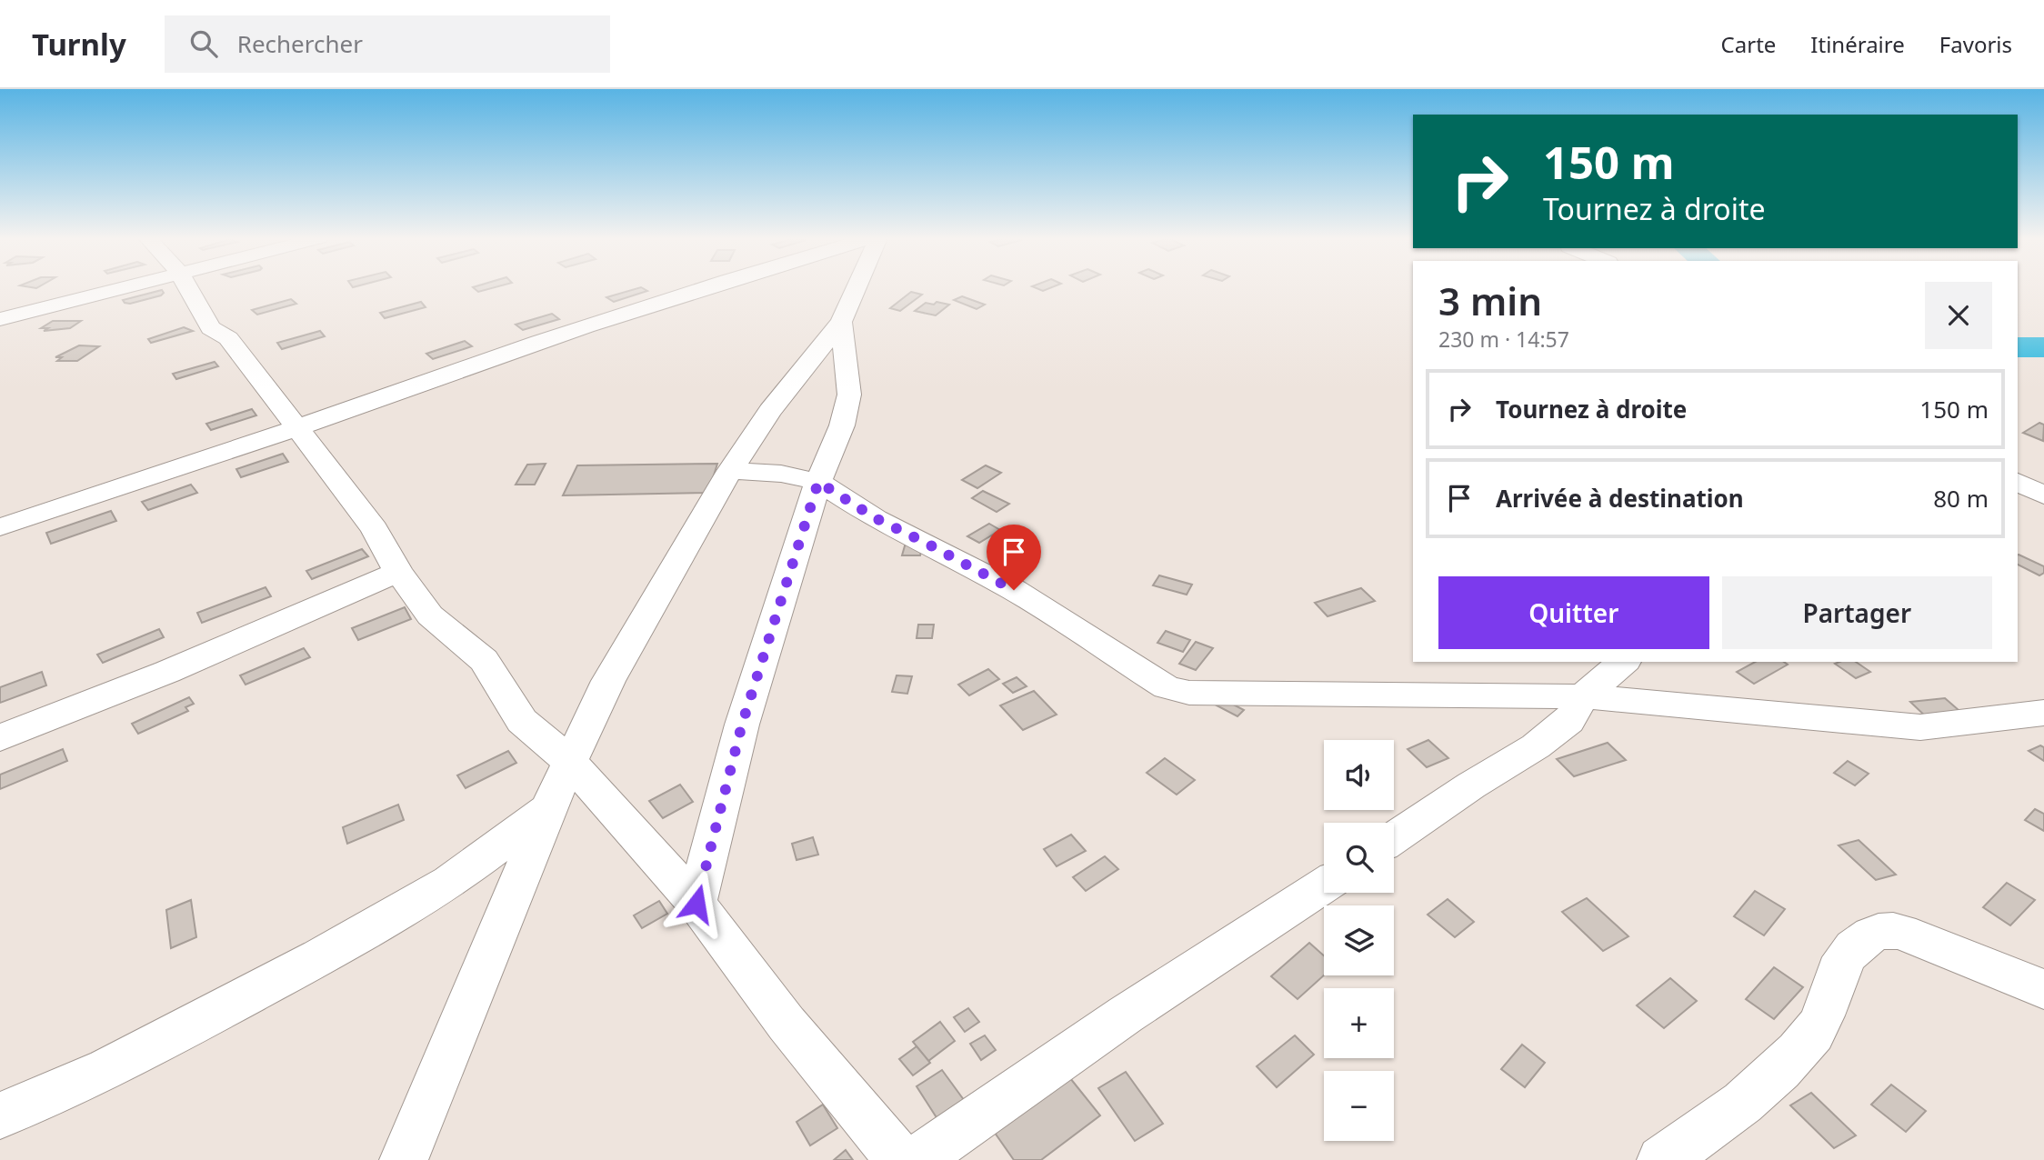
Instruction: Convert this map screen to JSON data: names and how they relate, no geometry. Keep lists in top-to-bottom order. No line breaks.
{"page":{"header":"Turnly","search":"Rechercher","nav":["Carte","Itinéraire","Favoris"],"turn":["150 m","Tournez à droite"],"heading":["3 min","230 m · 14:57"],"list":[{"name":"Tournez à droite","value":"150 m"},{"name":"Arrivée à destination","value":"80 m"}],"buttons":["Quitter","Partager"],"map_buttons":["+","−"]}}
